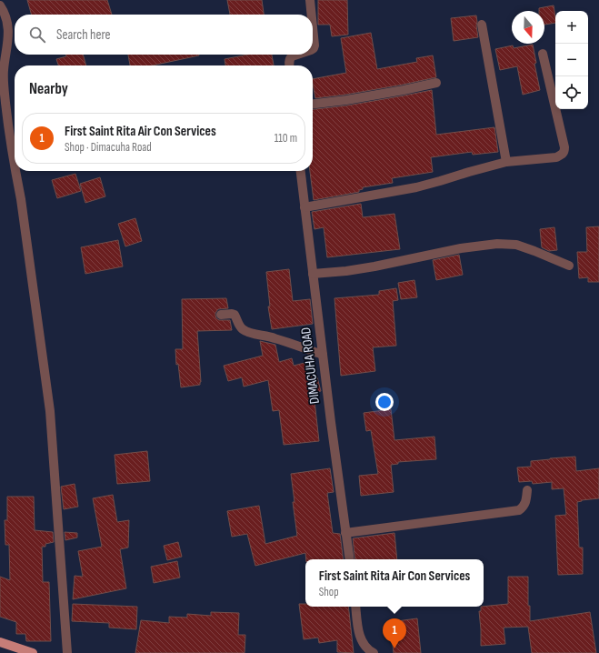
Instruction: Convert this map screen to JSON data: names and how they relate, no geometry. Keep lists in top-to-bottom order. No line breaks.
{"streets":{"street":["DIMACUHA ROAD"]},"north":"bottom","page":{"map_buttons":["+","−"],"search":"Search here","heading":"Nearby","list":[{"mark":"1","name":"First Saint Rita Air Con Services","note":"Shop · Dimacuha Road","value":"110 m"}],"popup":["First Saint Rita Air Con Services","Shop"],"pins":"1"}}
